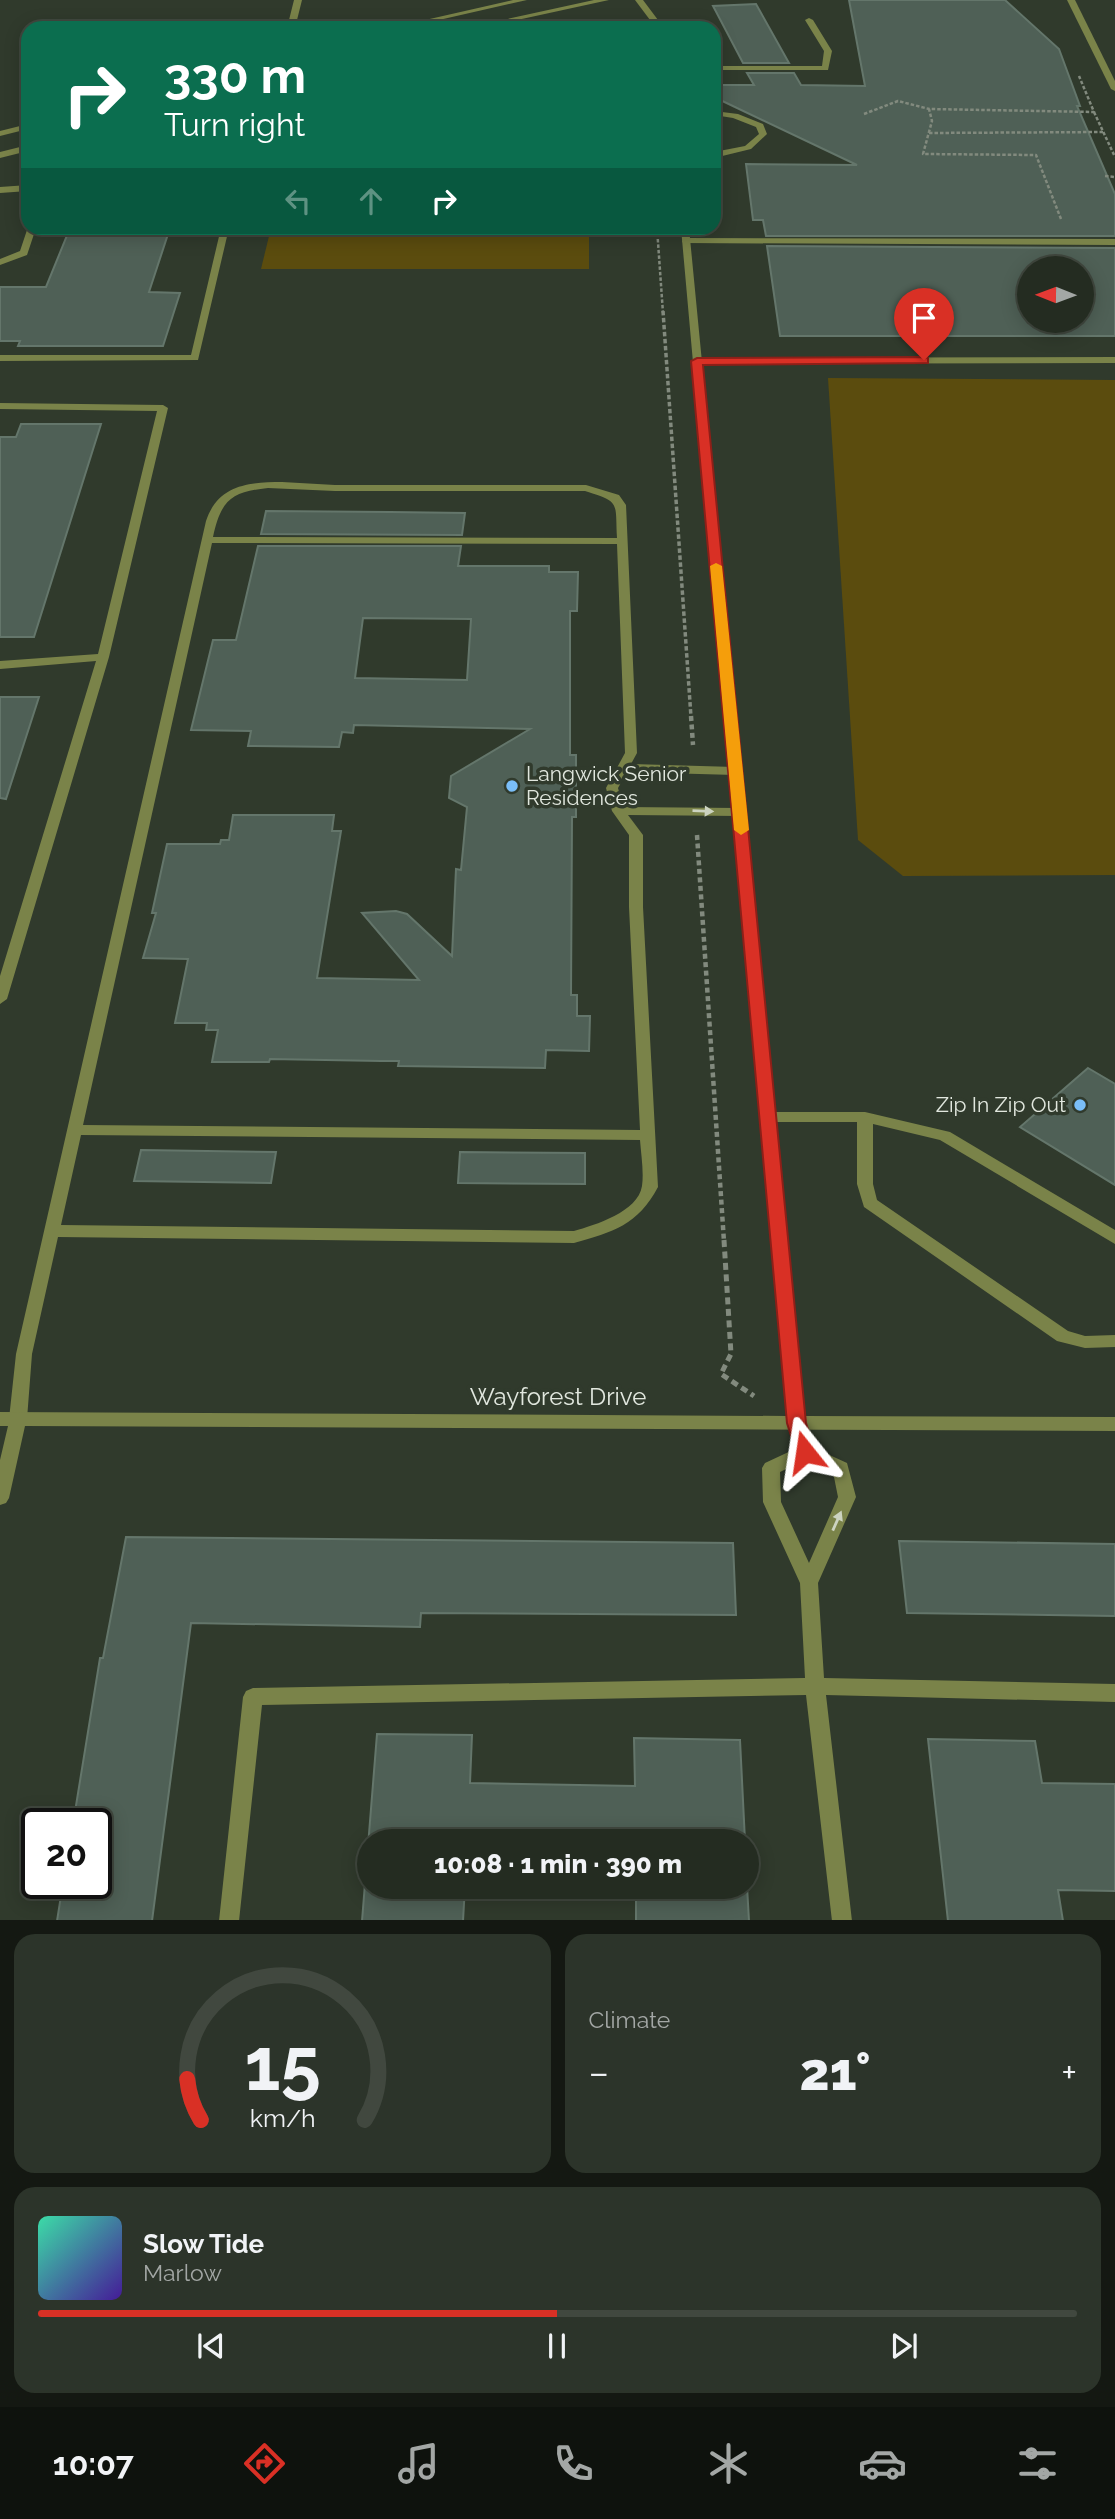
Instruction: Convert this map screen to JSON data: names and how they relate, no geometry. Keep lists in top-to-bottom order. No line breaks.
{"streets":{"street":["Wayforest Drive"]},"places":["Langwick Senior Residences","Zip In Zip Out"],"north":"left","page":{"turn":["330 m","Turn right"],"limit":"20","trip":"10:08 · 1 min · 390 m","tile":"Climate","heat":["−","21°","+"],"song":["Slow Tide","Marlow"],"tabs":"10:07","gauge":["15","km/h"]}}
